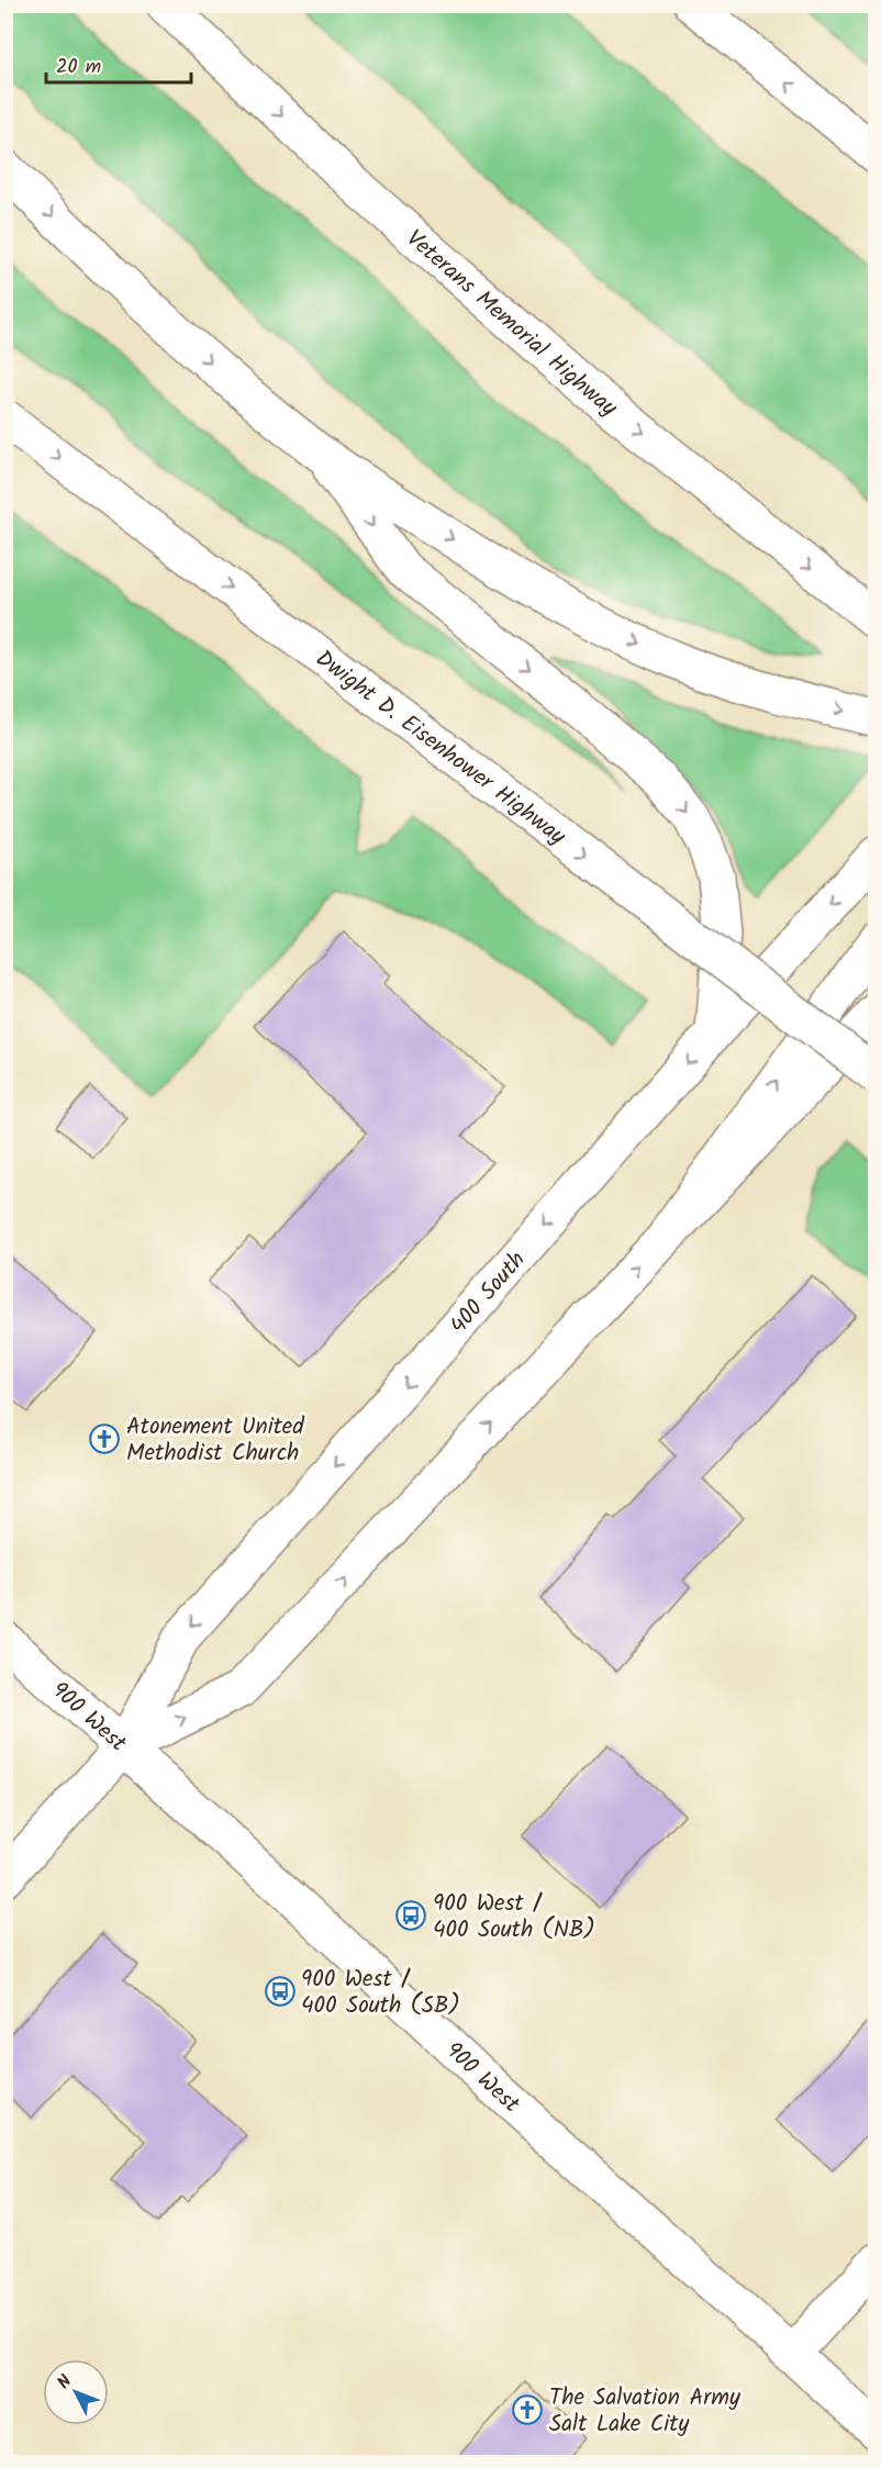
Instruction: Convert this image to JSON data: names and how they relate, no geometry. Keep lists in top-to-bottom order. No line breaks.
{"streets":{"main road":["Veterans Memorial Highway","Dwight D. Eisenhower Highway","400 South","900 West"]},"crossings":[["400 South","900 West"]],"places":{"church":["Atonement United Methodist Church","The Salvation Army Salt Lake City"],"bus stop":["900 West / 400 South (NB)","900 West / 400 South (SB)"]},"scale_bar":"20 m","north":"top left"}
